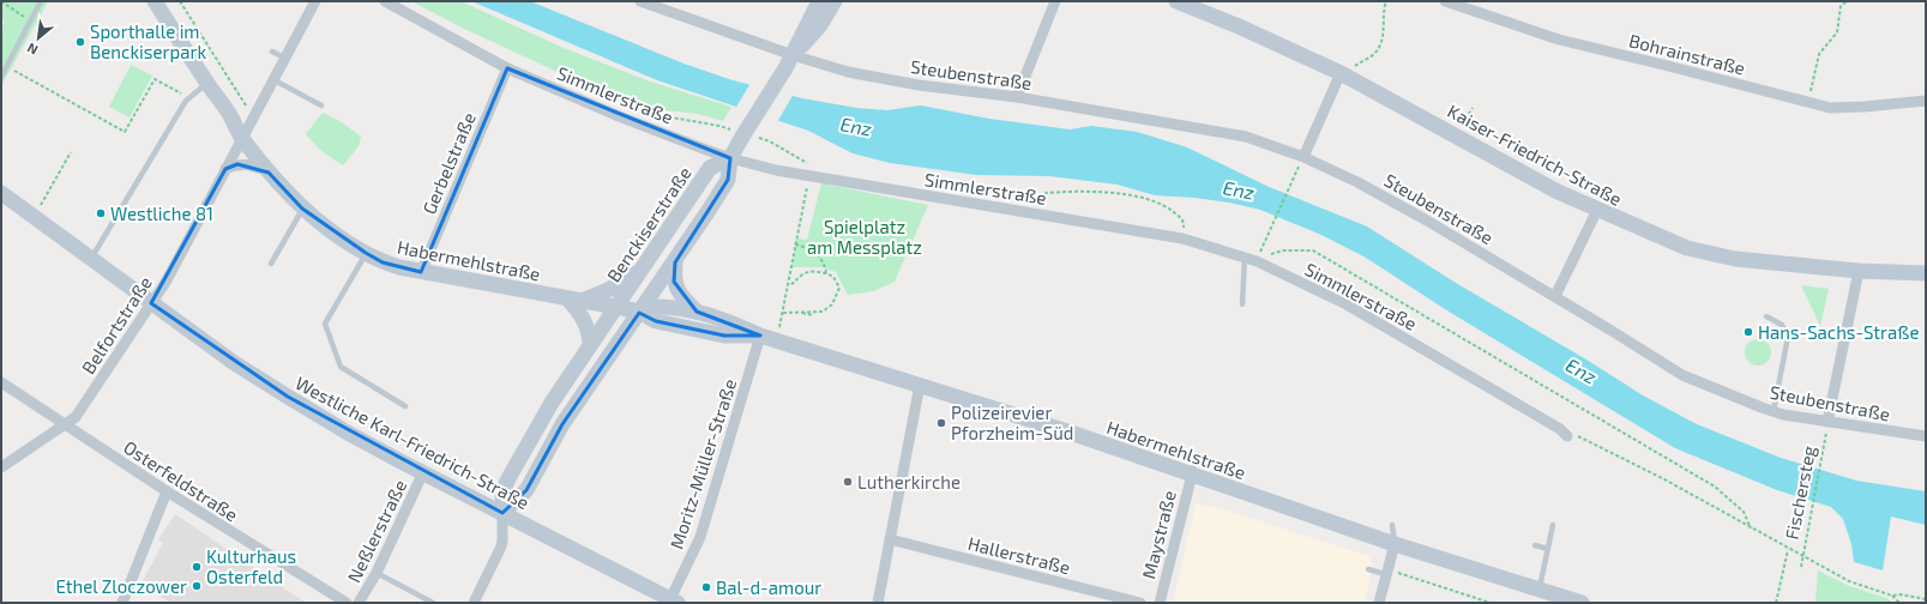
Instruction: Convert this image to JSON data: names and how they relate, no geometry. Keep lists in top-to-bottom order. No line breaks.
{"streets":{"main road":["Kaiser-Friedrich-Straße","Benckiserstraße","Habermehlstraße","Westliche Karl-Friedrich-Straße"],"street":["Bohrainstraße","Steubenstraße","Simmlerstraße","Gerbelstraße","Belfortstraße","Moritz-Müller-Straße","Osterfeldstraße","Neßlerstraße","Maystraße","Hallerstraße"],"path":["Fischersteg"]},"crossings":[["Simmlerstraße","Gerbelstraße"],["Simmlerstraße","Benckiserstraße"],["Gerbelstraße","Habermehlstraße"],["Benckiserstraße","Habermehlstraße"],["Benckiserstraße","Westliche Karl-Friedrich-Straße"],["Habermehlstraße","Belfortstraße"],["Habermehlstraße","Moritz-Müller-Straße"],["Habermehlstraße","Maystraße"],["Belfortstraße","Westliche Karl-Friedrich-Straße"],["Belfortstraße","Osterfeldstraße"],["Westliche Karl-Friedrich-Straße","Moritz-Müller-Straße"],["Westliche Karl-Friedrich-Straße","Neßlerstraße"]],"water":["Enz"],"parks":["Spielplatz am Messplatz"],"places":["Sporthalle im Benckiserpark","Westliche 81","Hans-Sachs-Straße","Polizeirevier Pforzheim-Süd","Lutherkirche","Kulturhaus Osterfeld","Ethel Zloczower","Bal-d-amour"],"north":"bottom left"}
